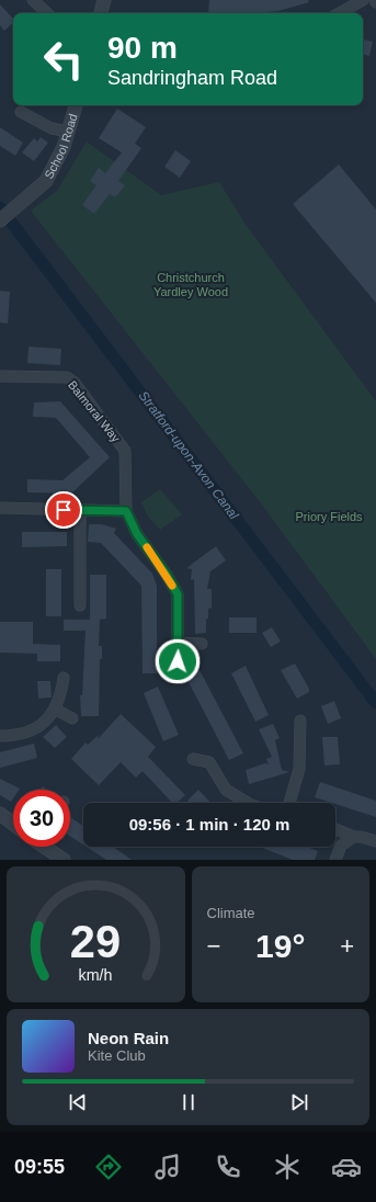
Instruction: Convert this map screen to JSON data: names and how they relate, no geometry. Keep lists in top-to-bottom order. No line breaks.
{"streets":{"street":["School Road","Balmoral Way"]},"water":["Stratford-upon-Avon Canal"],"parks":["Christchurch Yardley Wood","Priory Fields"],"page":{"turn":["90 m","Sandringham Road"],"limit":"30","trip":"09:56 · 1 min · 120 m","tile":"Climate","heat":["−","19°","+"],"song":["Neon Rain","Kite Club"],"tabs":"09:55","gauge":["29","km/h"]}}
